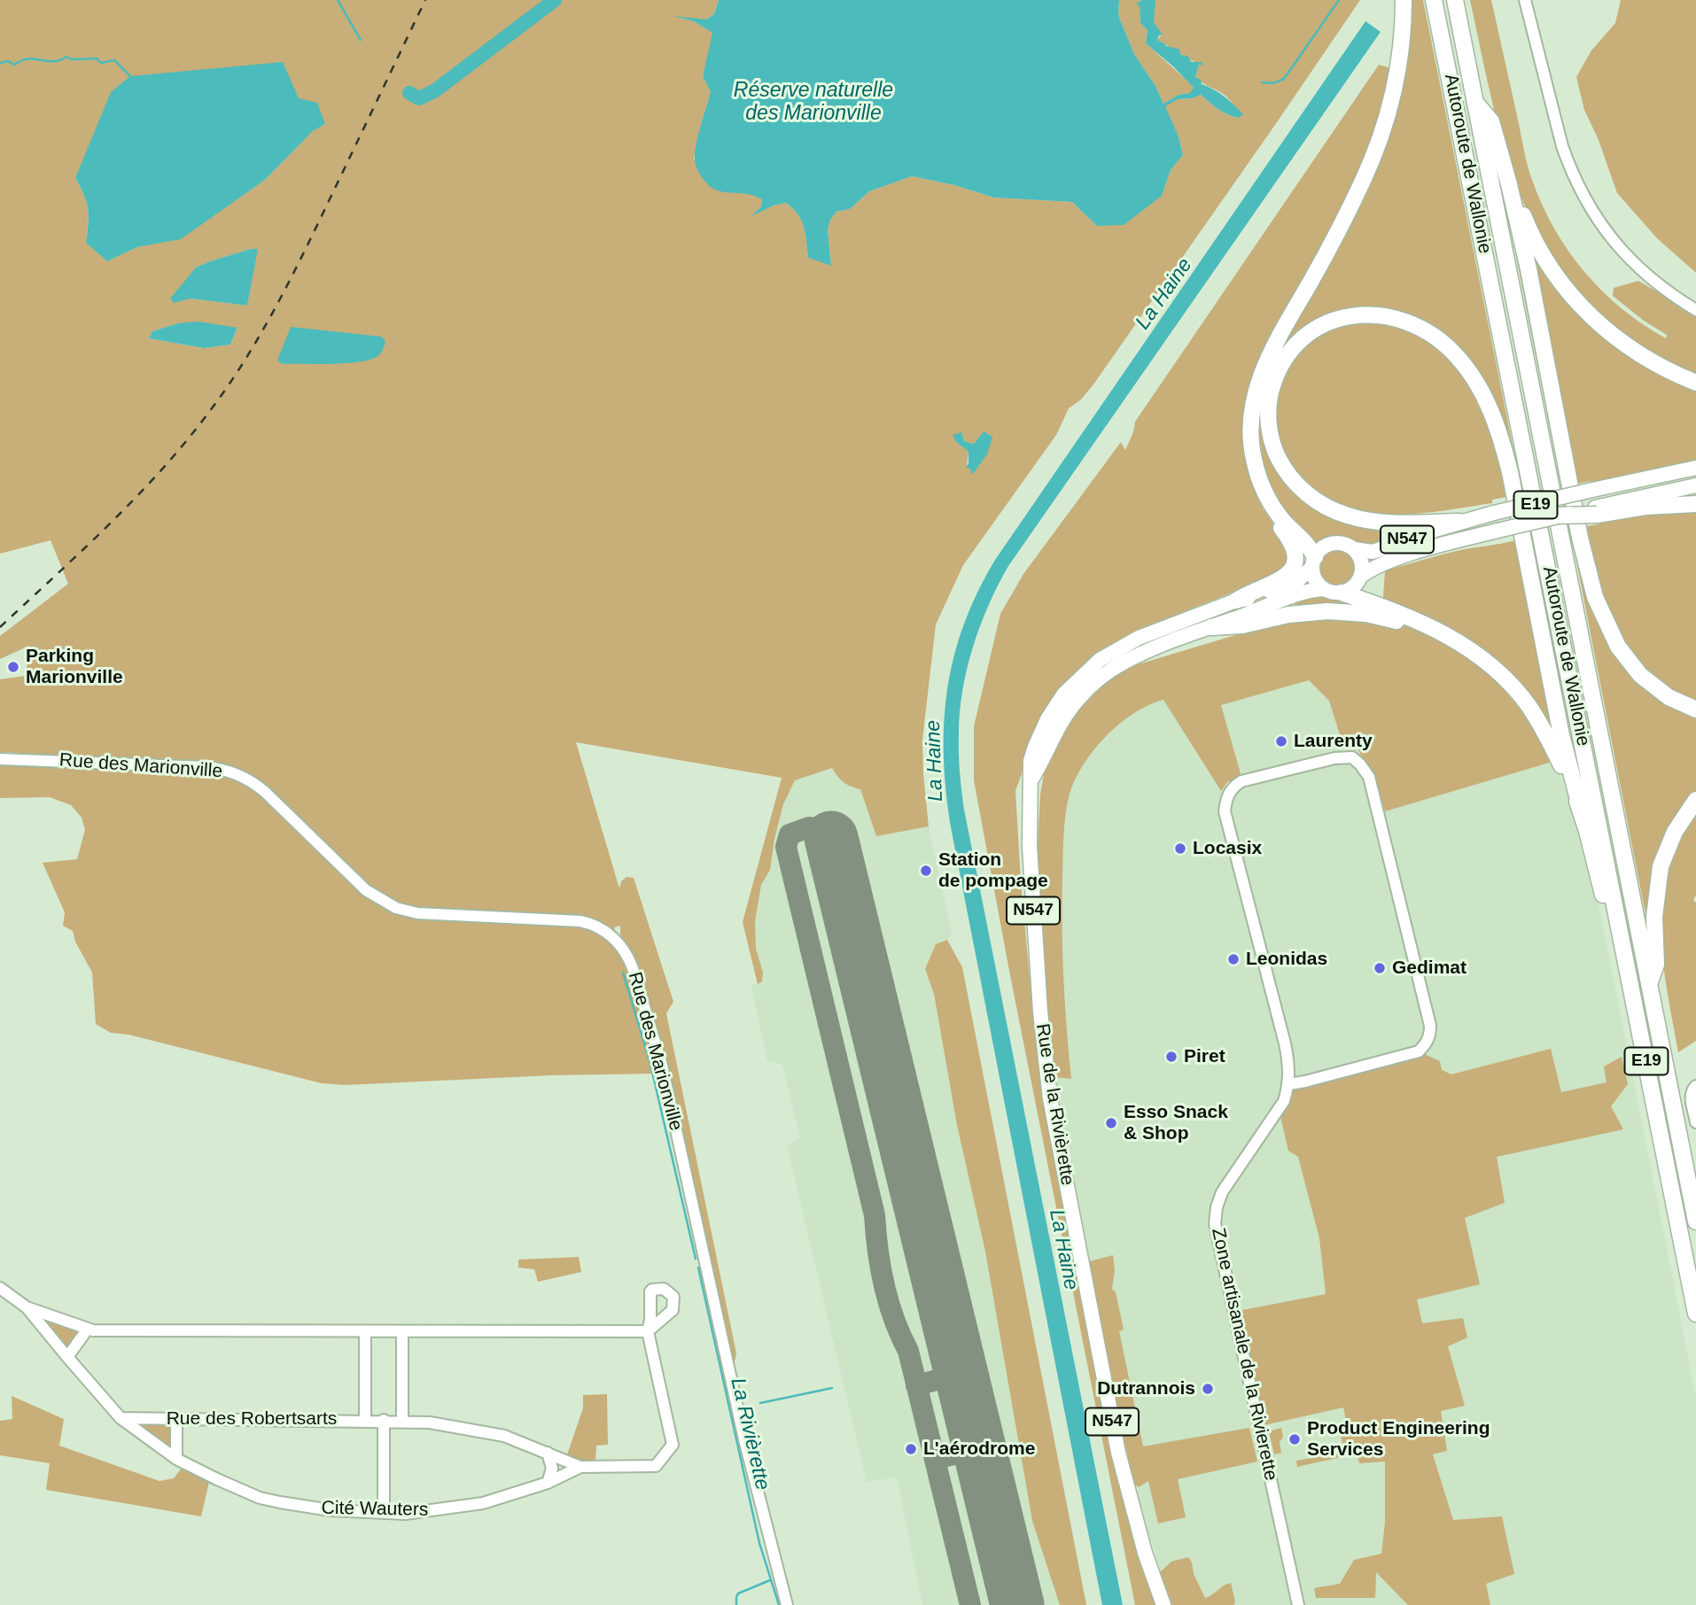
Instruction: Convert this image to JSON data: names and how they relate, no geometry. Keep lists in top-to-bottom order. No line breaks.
{"streets":{"highway":["Autoroute de Wallonie","E19"],"main road":["N547","Rue de la Rivièrette"],"street":["Rue des Marionville","Zone artisanale de la Rivierette","Rue des Robertsarts","Cité Wauters"]},"crossings":[["N547","Rue de la Rivièrette"],["Rue des Robertsarts","Cité Wauters"]],"water":["Réserve naturelle des Marionville","La Haine","La Rivièrette"],"places":["Parking Marionville","Laurenty","Locasix","Station de pompage","Leonidas","Gedimat","Piret","Esso Snack & Shop","Dutrannois","Product Engineering Services","L'aérodrome"]}
